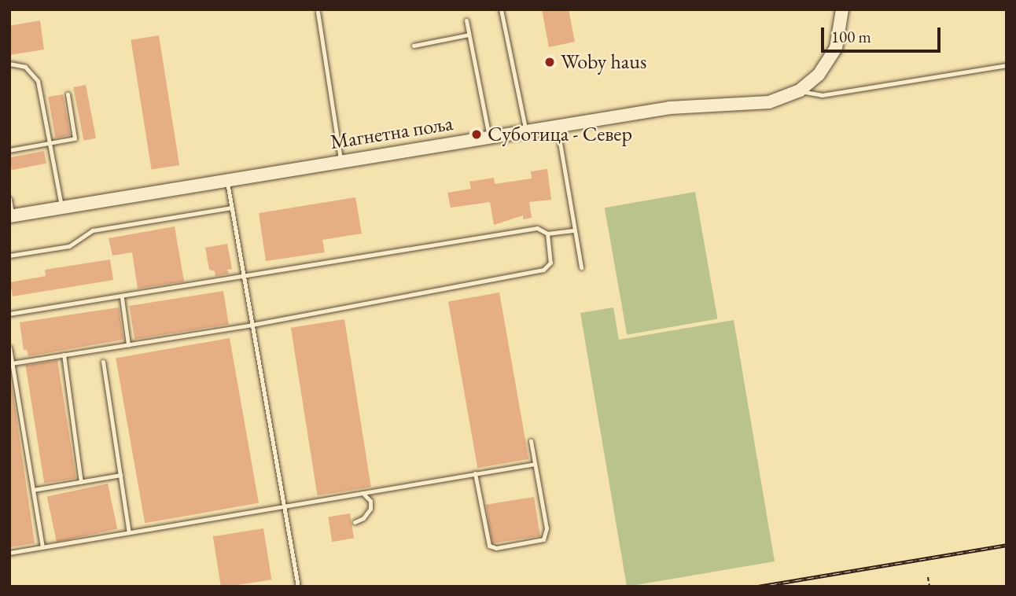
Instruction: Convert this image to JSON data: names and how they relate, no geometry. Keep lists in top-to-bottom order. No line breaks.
{"streets":{"street":["Магнетна поља"]},"places":["Woby haus","Суботица - Север"],"scale_bar":"100 m"}
